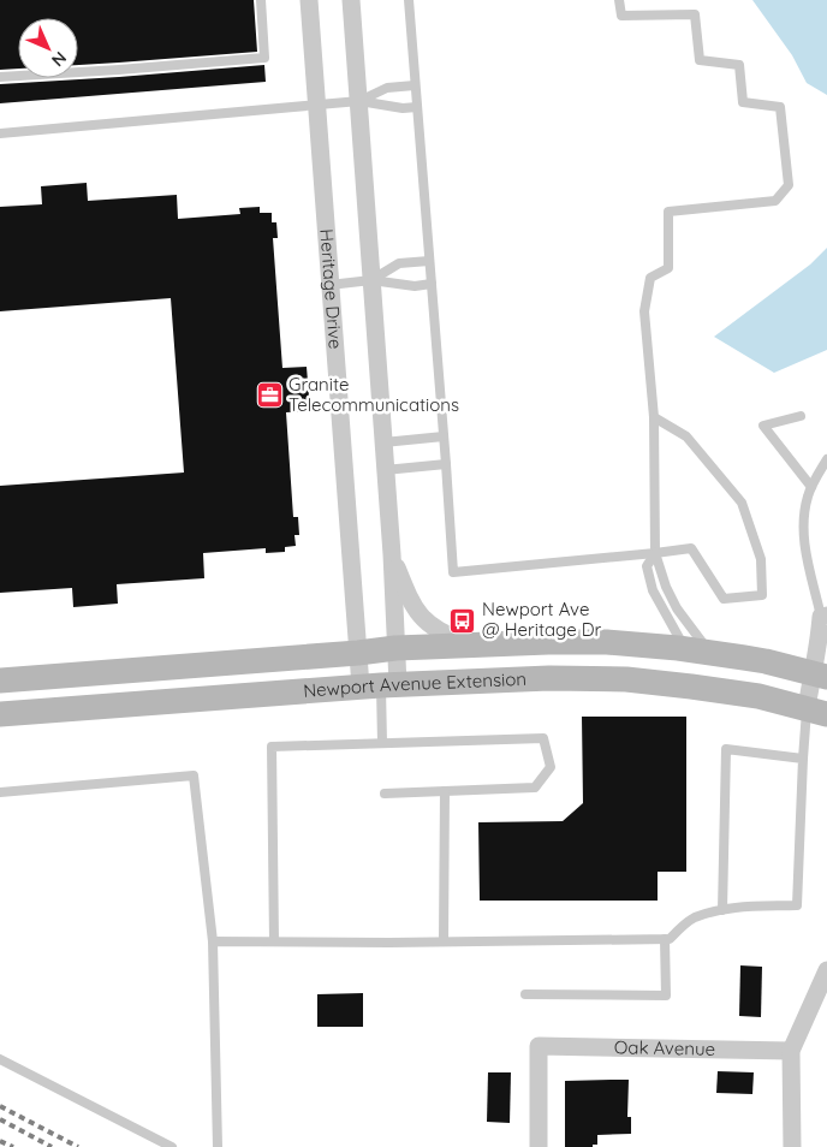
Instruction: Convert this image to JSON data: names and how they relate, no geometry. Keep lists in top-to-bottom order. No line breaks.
{"streets":{"main road":["Newport Avenue Extension"],"street":["Heritage Drive","Oak Avenue"]},"crossings":[["Heritage Drive","Newport Avenue Extension"]],"places":{"office":["Granite Telecommunications"],"bus stop":["Newport Ave @ Heritage Dr"]},"north":"bottom right"}
